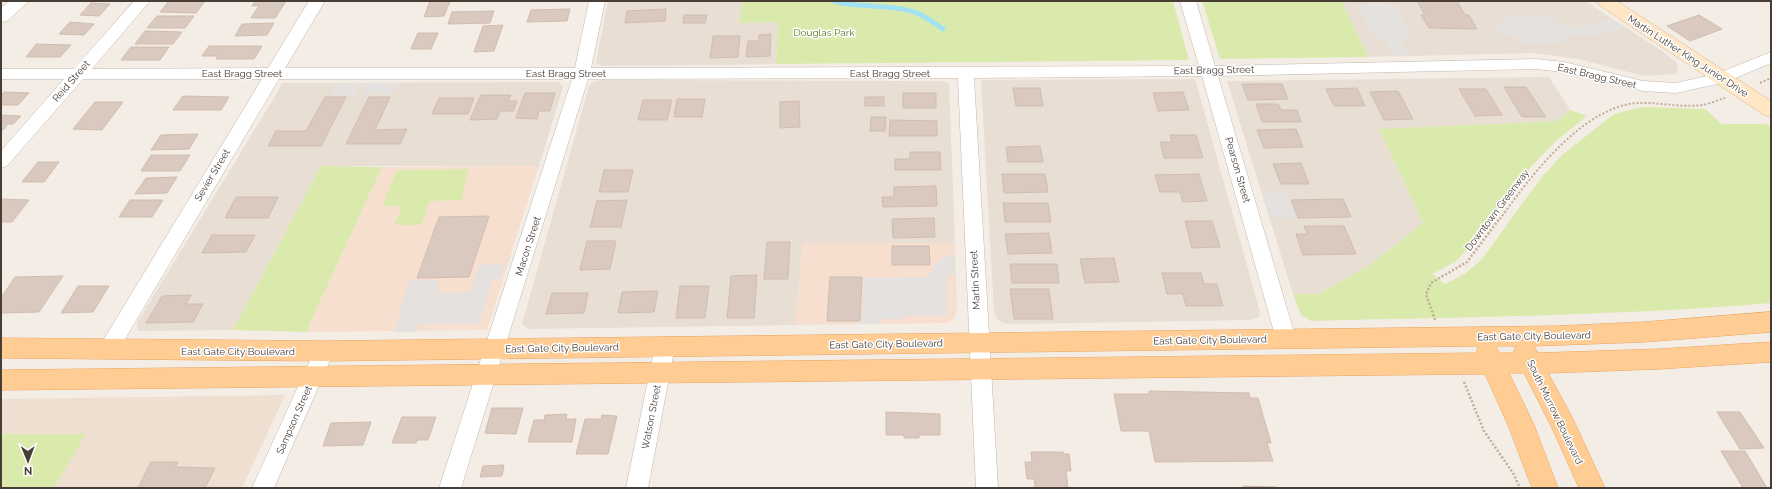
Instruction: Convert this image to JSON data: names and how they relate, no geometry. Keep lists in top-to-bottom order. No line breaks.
{"streets":{"main road":["Martin Luther King Junior Drive","East Gate City Boulevard","South Murrow Boulevard"],"street":["East Bragg Street","Reid Street","Pearson Street","Sevier Street","Macon Street","Martin Street","Watson Street","Sampson Street"],"path":["Downtown Greenway"]},"crossings":[["Martin Luther King Junior Drive","East Bragg Street"],["Martin Luther King Junior Drive","Downtown Greenway"],["East Bragg Street","Reid Street"],["East Bragg Street","Pearson Street"],["East Bragg Street","Sevier Street"],["East Bragg Street","Macon Street"],["East Bragg Street","Martin Street"],["Pearson Street","East Gate City Boulevard"],["Sevier Street","East Gate City Boulevard"],["Macon Street","East Gate City Boulevard"],["Martin Street","East Gate City Boulevard"],["East Gate City Boulevard","South Murrow Boulevard"],["East Gate City Boulevard","Watson Street"],["East Gate City Boulevard","Sampson Street"]],"parks":["Douglas Park"],"north":"bottom"}
